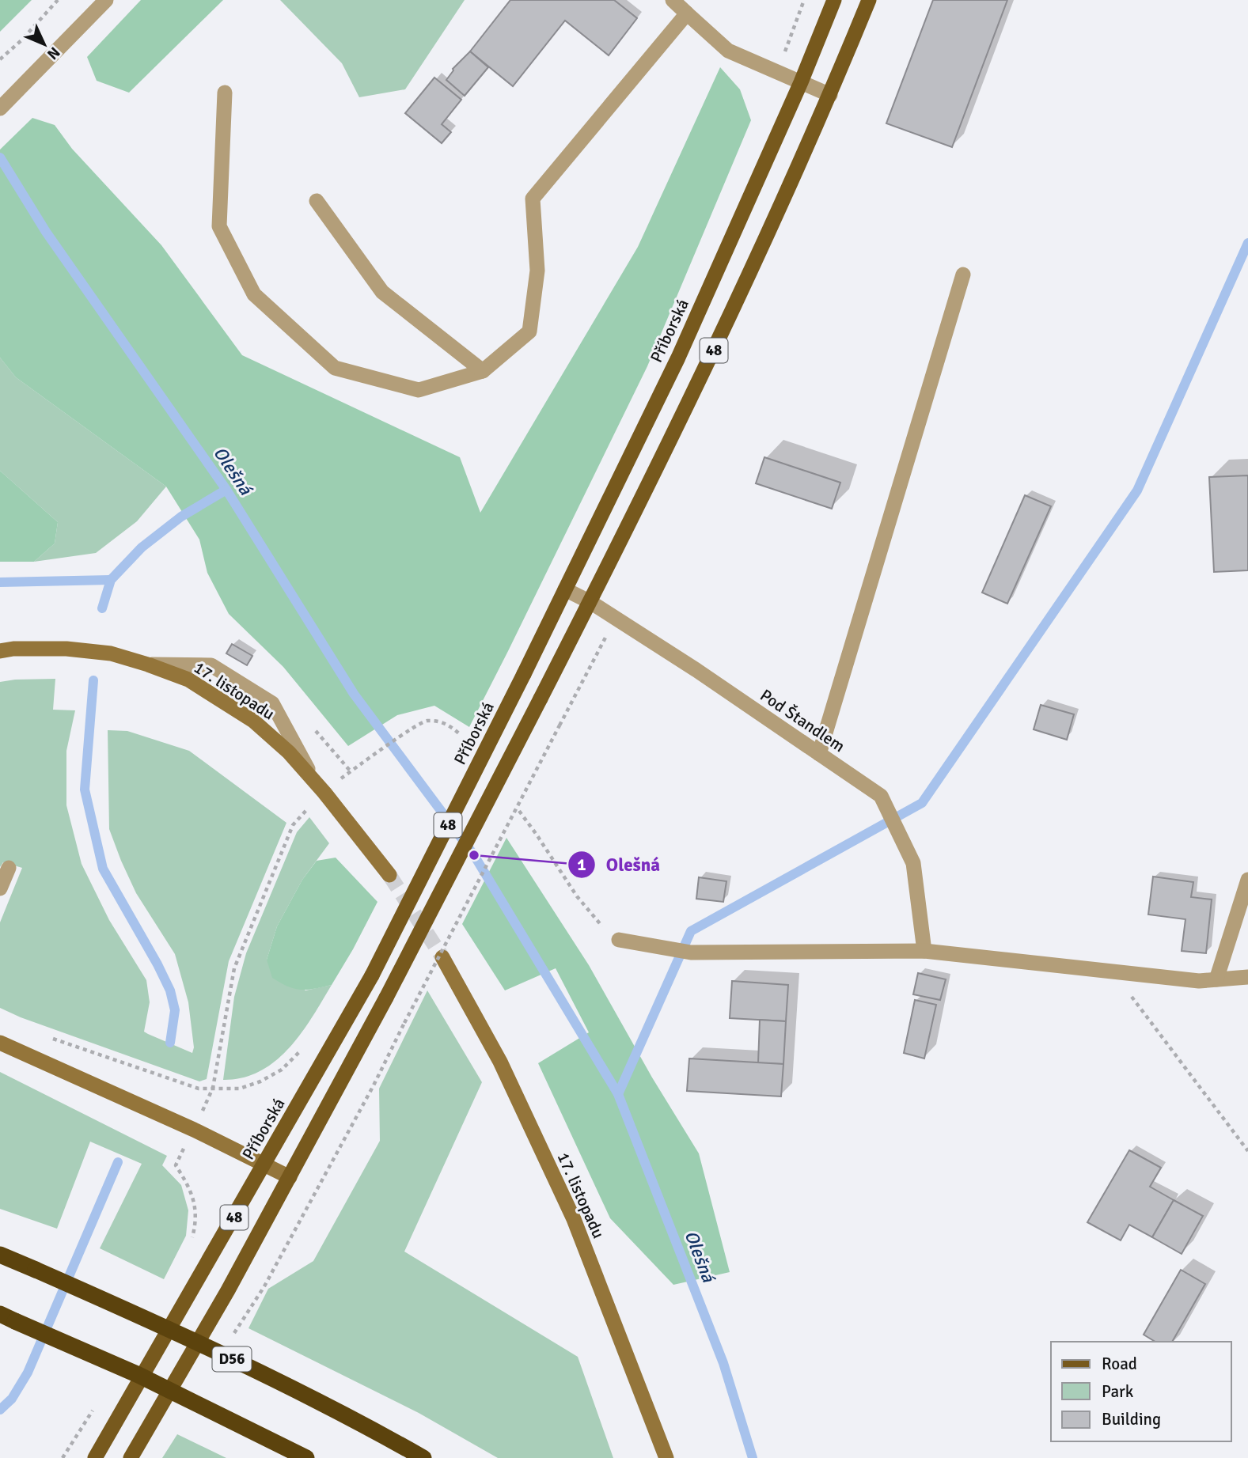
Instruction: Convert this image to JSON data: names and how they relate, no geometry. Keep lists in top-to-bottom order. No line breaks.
{"streets":{"highway":["D56"],"main road":["Příborská","48","17. listopadu"],"street":["Pod Štandlem"]},"crossings":[["Příborská","Pod Štandlem"],["48","Pod Štandlem"]],"water":["Olešná"],"places":["Olešná"],"legend":["Road","Park","Building"],"north":"bottom right"}
